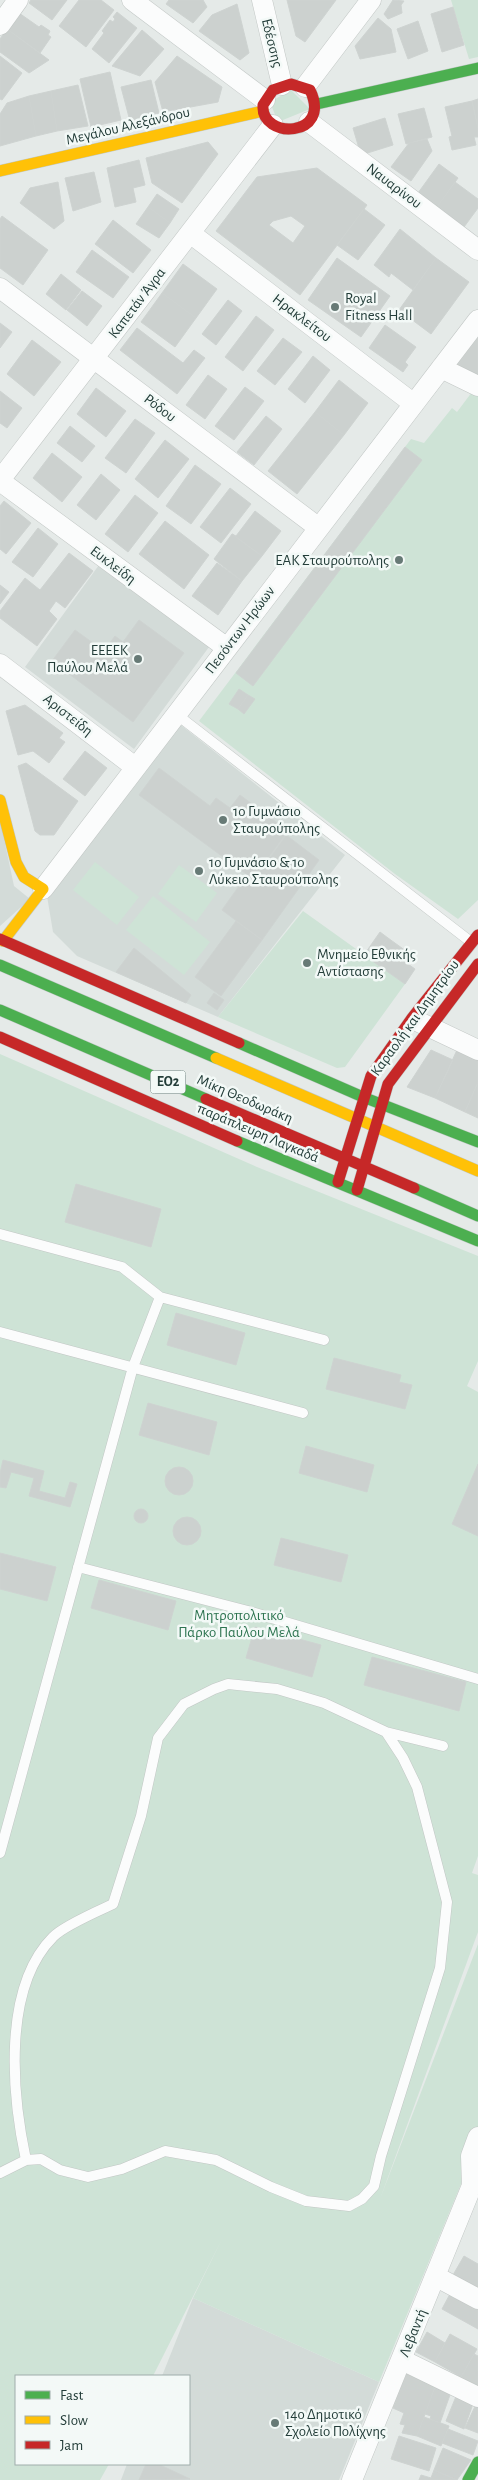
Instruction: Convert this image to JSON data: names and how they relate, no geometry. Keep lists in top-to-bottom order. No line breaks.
{"streets":{"main road":["Μεγάλου Αλεξάνδρου","Πεσόντων Ηρώων","Καραολή και Δημητρίου","ΕΟ2","Μίκη Θεοδωράκη","παράπλευρη Λαγκαδά"],"street":["Εδέσσης","Ναυαρίνου","Καπετάν Άγρα","Ηρακλείτου","Ρόδου","Ευκλείδη","Αριστείδη","Λεβαντή"]},"crossings":[["Εδέσσης","Μεγάλου Αλεξάνδρου"],["Εδέσσης","Ναυαρίνου"],["Εδέσσης","Καπετάν Άγρα"],["Μεγάλου Αλεξάνδρου","Ναυαρίνου"],["Μεγάλου Αλεξάνδρου","Καπετάν Άγρα"],["Ναυαρίνου","Καπετάν Άγρα"],["Καπετάν Άγρα","Ηρακλείτου"],["Καπετάν Άγρα","Ρόδου"],["Καπετάν Άγρα","Ευκλείδη"],["Ηρακλείτου","Πεσόντων Ηρώων"],["Ρόδου","Πεσόντων Ηρώων"],["Ευκλείδη","Πεσόντων Ηρώων"],["Πεσόντων Ηρώων","Αριστείδη"],["Καραολή και Δημητρίου","Μίκη Θεοδωράκη"],["Καραολή και Δημητρίου","παράπλευρη Λαγκαδά"]],"parks":["Μητροπολιτικό Πάρκο Παύλου Μελά"],"places":["Royal Fitness Hall","EAK Σταυρούπολης","ΕΕΕΕΚ Παύλου Μελά","1ο Γυμνάσιο Σταυρούπολης","1ο Γυμνάσιο & 1ο Λύκειο Σταυρούπολης","Μνημείο Εθνικής Αντίστασης","14ο Δημοτικό Σχολείο Πολίχνης"],"legend":["Fast","Slow","Jam"]}
